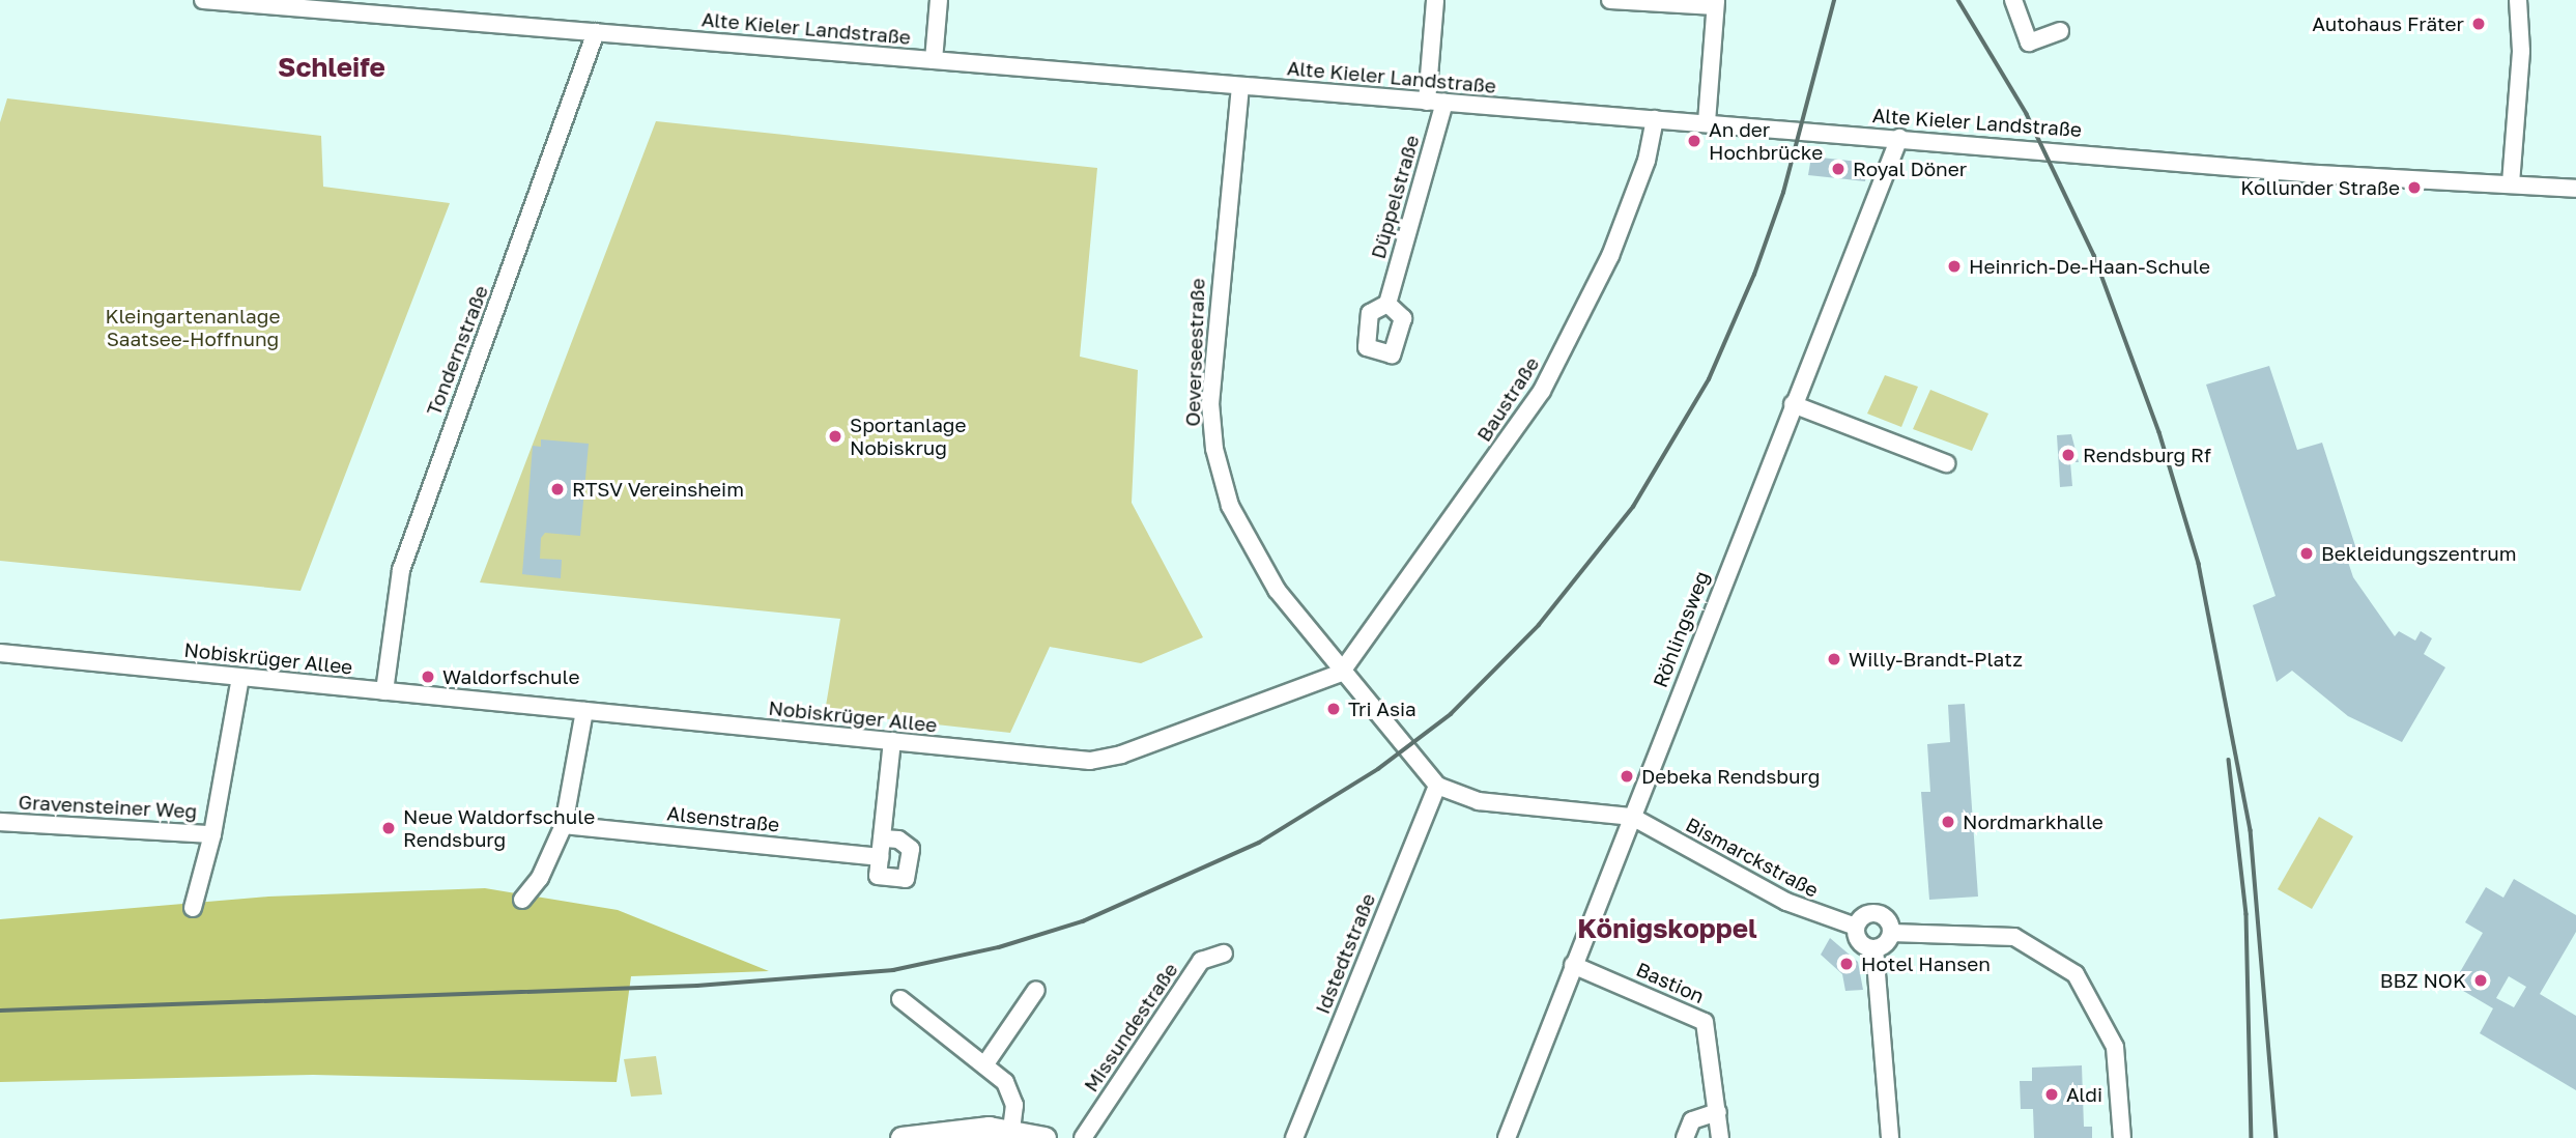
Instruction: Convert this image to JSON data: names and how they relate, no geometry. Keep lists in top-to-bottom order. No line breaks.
{"streets":{"street":["Alte Kieler Landstraße","Düppelstraße","Tondernstraße","Oeverseestraße","Baustraße","Röhlingsweg","Nobiskrüger Allee","Gravensteiner Weg","Alsenstraße","Bismarckstraße","Idstedtstraße","Bastion","Missundestraße"]},"crossings":[["Alte Kieler Landstraße","Düppelstraße"],["Alte Kieler Landstraße","Tondernstraße"],["Alte Kieler Landstraße","Oeverseestraße"],["Alte Kieler Landstraße","Baustraße"],["Alte Kieler Landstraße","Röhlingsweg"],["Tondernstraße","Nobiskrüger Allee"],["Oeverseestraße","Baustraße"],["Oeverseestraße","Nobiskrüger Allee"],["Baustraße","Nobiskrüger Allee"],["Röhlingsweg","Bismarckstraße"],["Röhlingsweg","Bastion"],["Nobiskrüger Allee","Gravensteiner Weg"]],"districts":["Schleife","Königskoppel"],"parks":["Kleingartenanlage Saatsee-Hoffnung"],"places":["Autohaus Fräter","An der Hochbrücke","Royal Döner","Kollunder Straße","Heinrich-De-Haan-Schule","Sportanlage Nobiskrug","Rendsburg Rf","RTSV Vereinsheim","Bekleidungszentrum","Willy-Brandt-Platz","Waldorfschule","Tri Asia","Debeka Rendsburg","Nordmarkhalle","Neue Waldorfschule Rendsburg","Hotel Hansen","BBZ NOK","Aldi"]}
